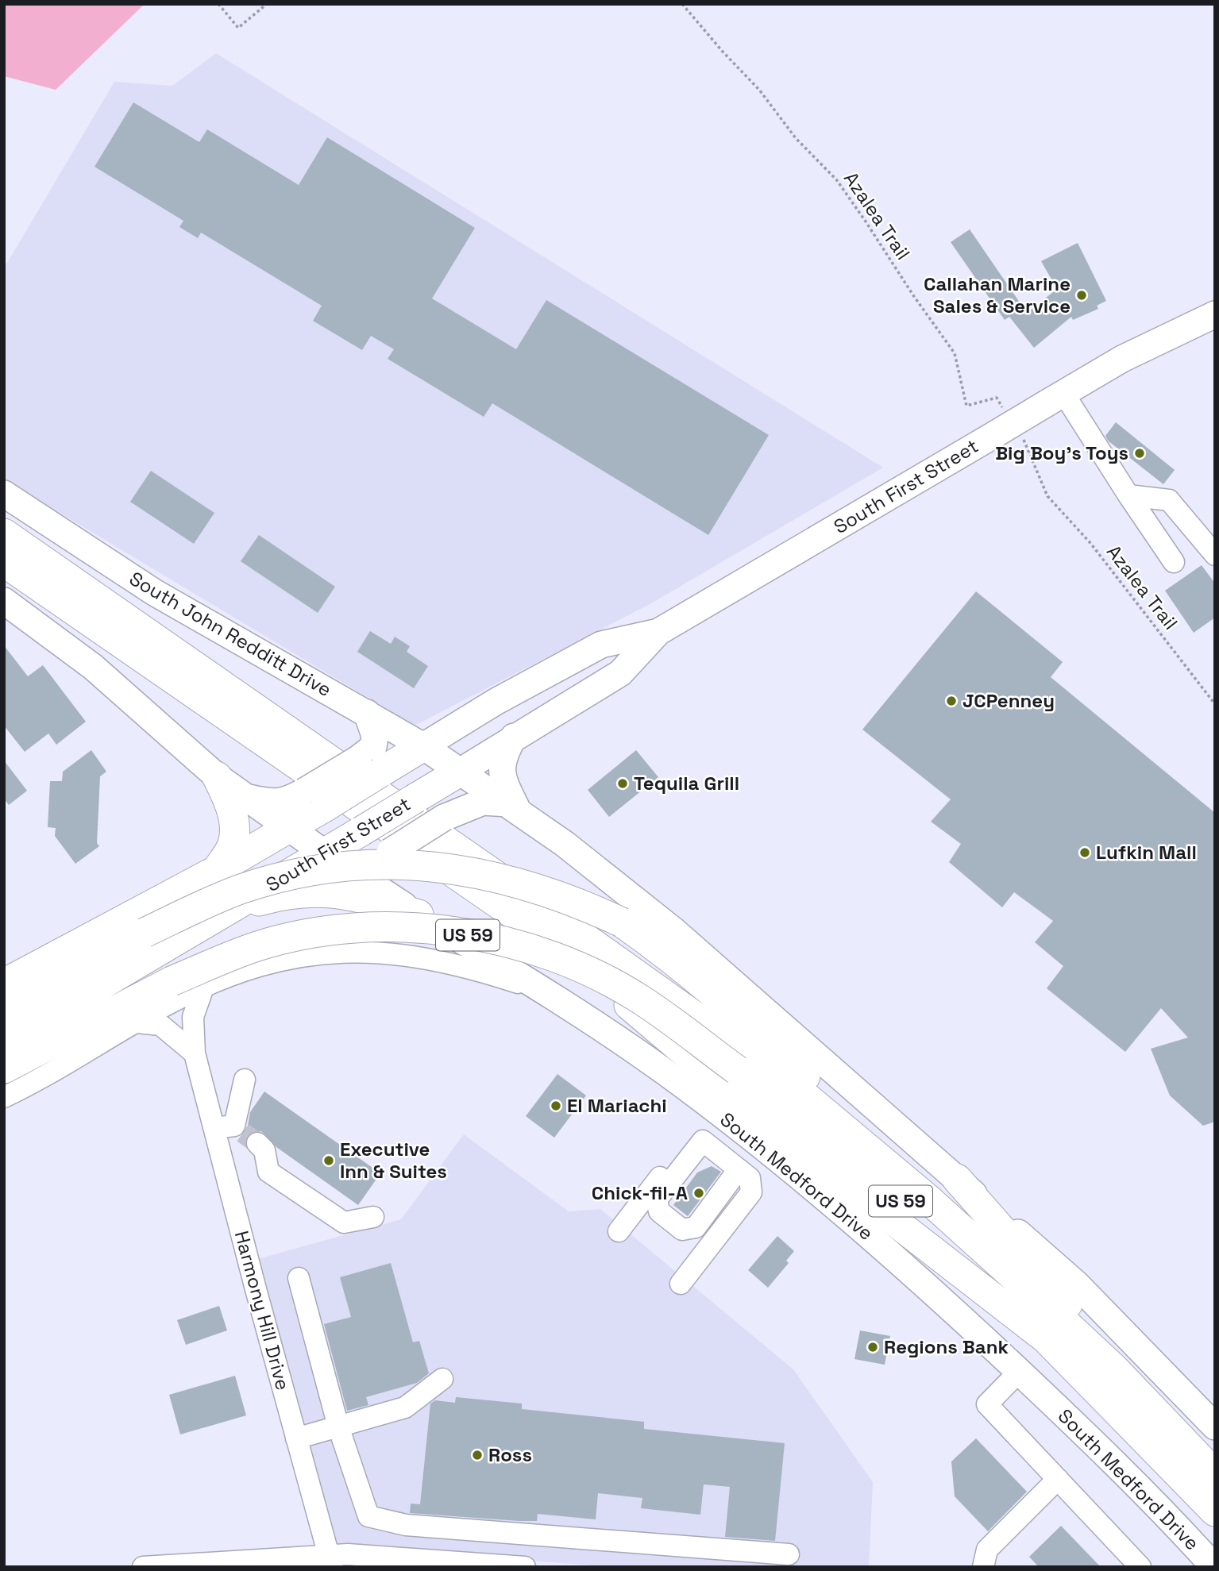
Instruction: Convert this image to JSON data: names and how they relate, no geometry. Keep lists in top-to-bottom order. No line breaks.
{"streets":{"highway":["South First Street","US 59"],"main road":["South John Redditt Drive","South Medford Drive"],"street":["Harmony Hill Drive"],"path":["Azalea Trail"]},"crossings":[["Azalea Trail","South First Street"],["South First Street","South John Redditt Drive"],["South First Street","South Medford Drive"]],"places":["Callahan Marine Sales & Service","Big Boy's Toys","JCPenney","Tequila Grill","Lufkin Mall","El Mariachi","Executive Inn & Suites","Chick-fil-A","Regions Bank","Ross"]}
